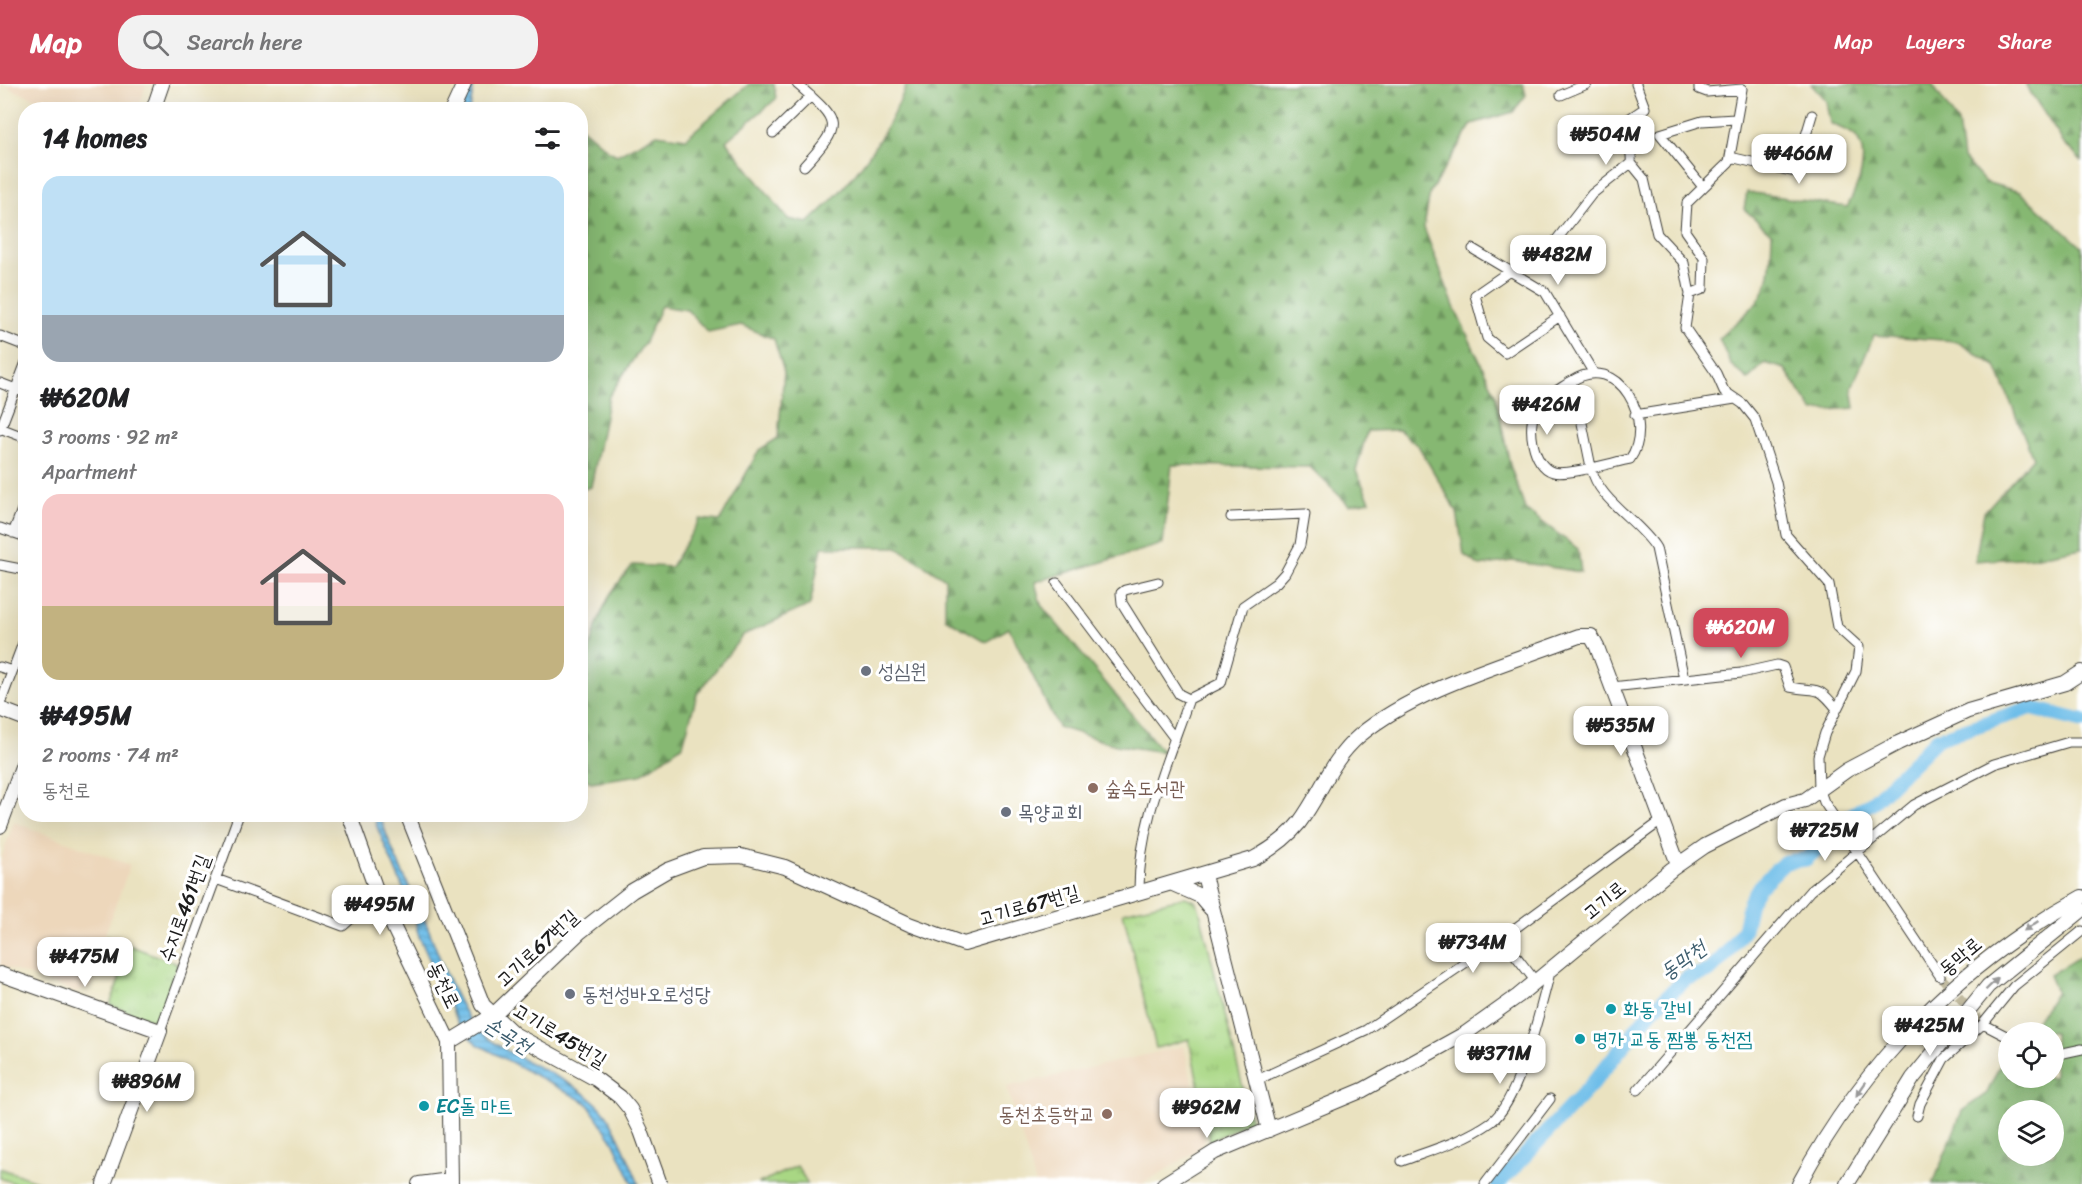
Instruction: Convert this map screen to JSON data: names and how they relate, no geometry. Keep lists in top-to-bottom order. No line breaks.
{"streets":{"street":["고기로","고기로67번길","수지로461번길","동막로","동천로","고기로45번길"]},"crossings":[["고기로67번길","동천로"],["고기로67번길","고기로45번길"]],"water":["동막천","손곡천"],"places":["성심원","숲속도서관","목양교회","동천성바오로성당","화동 갈비","명가 교동 짬뽕 동천점","EC돌 마트","동천초등학교"],"page":{"header":"Map","search":"Search here","nav":["Map","Layers","Share"],"heading":"14 homes","price":["₩504M","₩466M","₩482M","₩426M","₩620M","₩535M","₩725M","₩495M","₩734M","₩475M","₩425M","₩371M","₩896M","₩962M"],"list":[{"name":"₩620M","note":"3 rooms · 92 m² · Apartment"},{"name":"₩495M","note":"2 rooms · 74 m² · 동천로"}]}}
